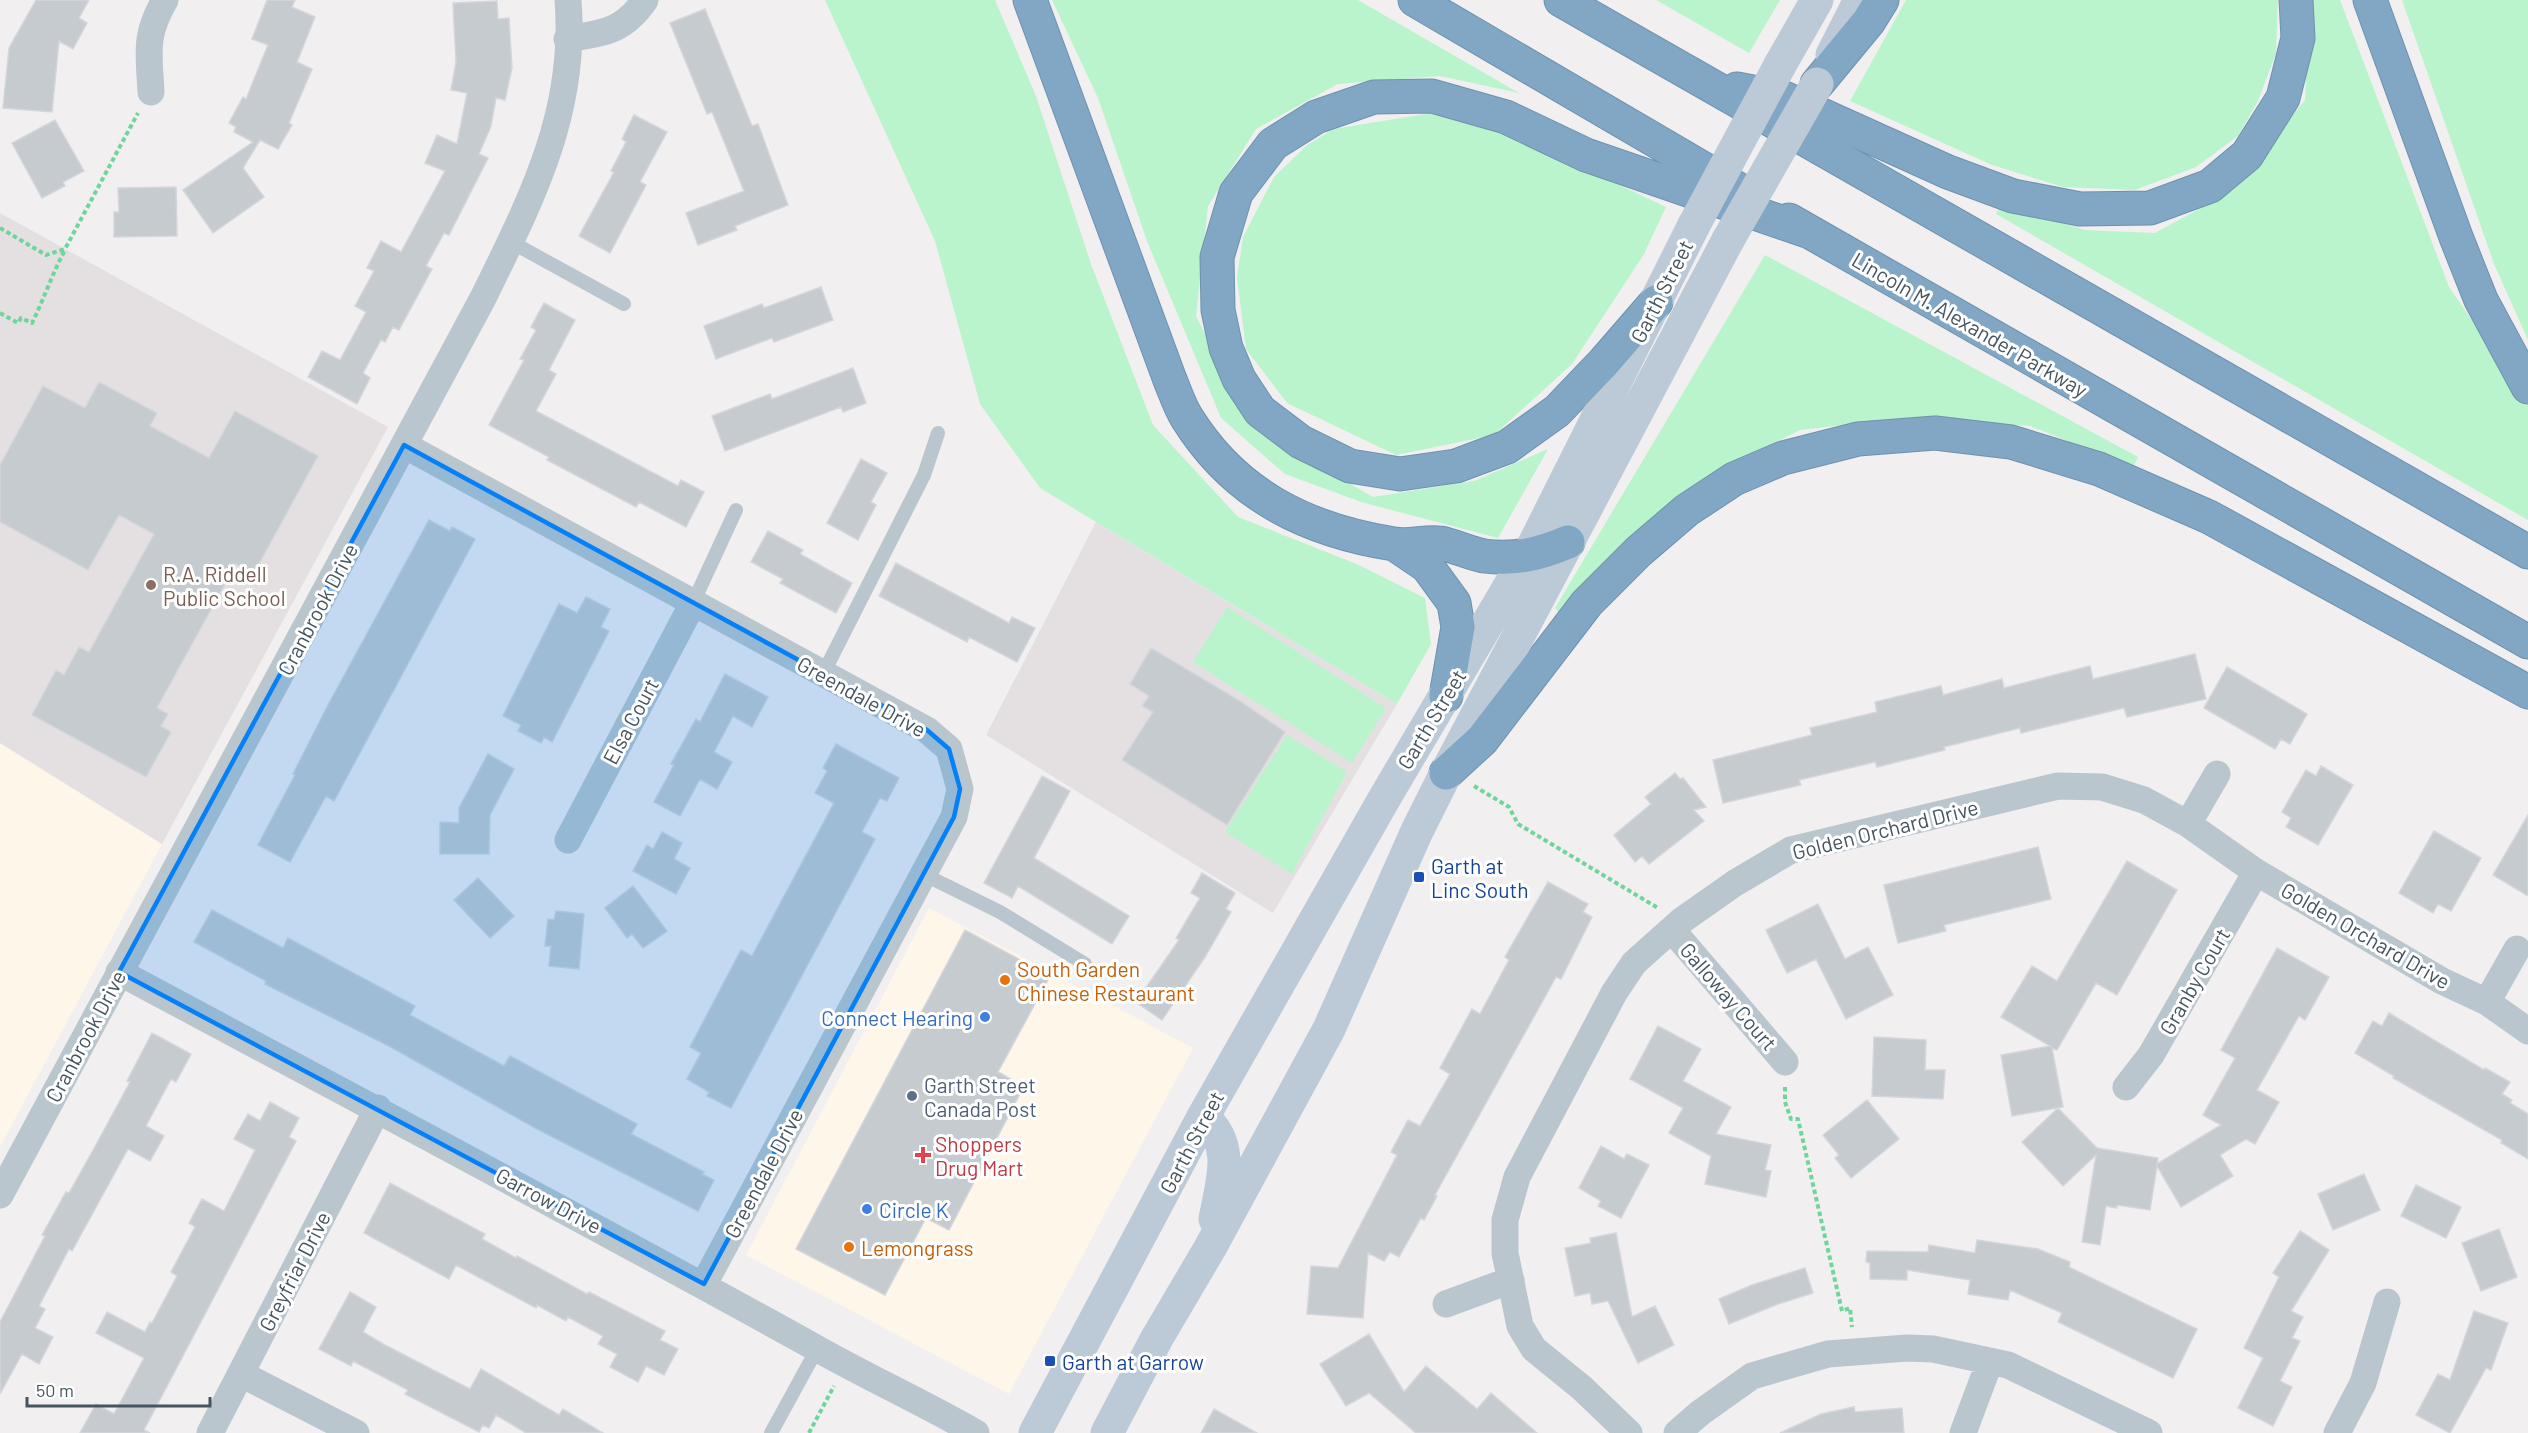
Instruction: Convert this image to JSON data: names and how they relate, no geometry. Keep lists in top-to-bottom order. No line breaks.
{"streets":{"highway":["Lincoln M. Alexander Parkway"],"main road":["Garth Street"],"street":["Cranbrook Drive","Greendale Drive","Elsa Court","Golden Orchard Drive","Granby Court","Galloway Court","Garrow Drive","Greyfriar Drive"]},"crossings":[["Cranbrook Drive","Greendale Drive"],["Cranbrook Drive","Garrow Drive"],["Greendale Drive","Elsa Court"],["Greendale Drive","Garrow Drive"],["Golden Orchard Drive","Granby Court"],["Golden Orchard Drive","Galloway Court"],["Garrow Drive","Greyfriar Drive"]],"places":{"other":["R.A. Riddell Public School","South Garden Chinese Restaurant","Connect Hearing","Garth Street Canada Post","Circle K","Lemongrass"],"transit":["Garth at Linc South","Garth at Garrow"],"health":["Shoppers Drug Mart"]},"scale_bar":"50 m"}
